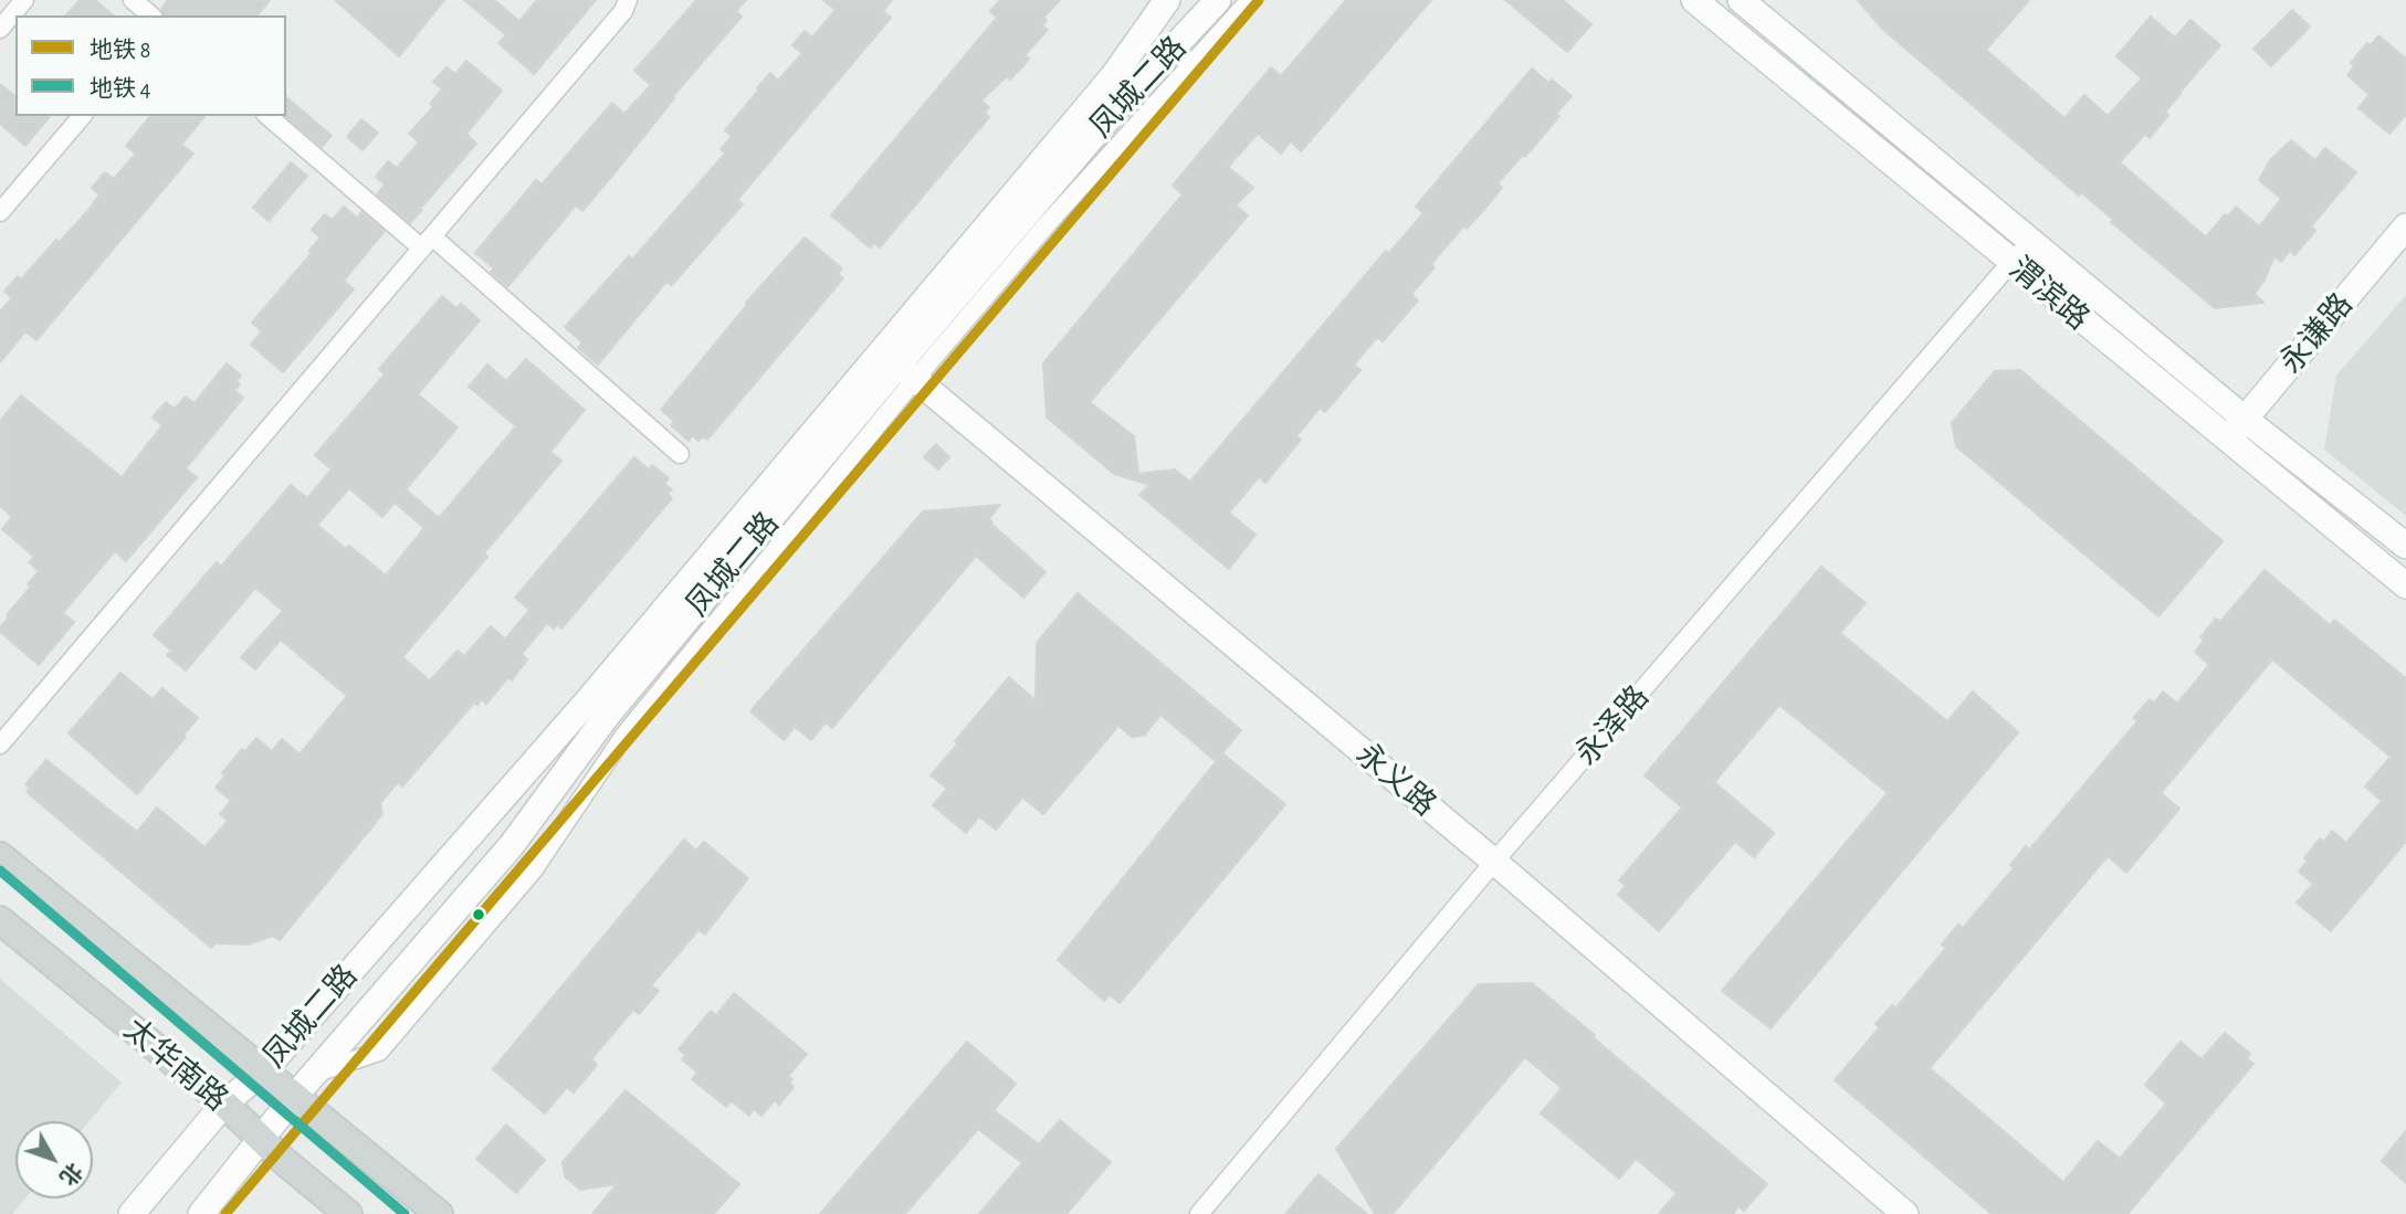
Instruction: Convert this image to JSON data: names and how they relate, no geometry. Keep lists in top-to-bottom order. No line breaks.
{"streets":{"main road":["太华南路"],"street":["凤城二路","渭滨路","永谦路","永泽路","永义路"]},"crossings":[["凤城二路","永义路"],["凤城二路","太华南路"],["渭滨路","永谦路"],["渭滨路","永泽路"],["永泽路","永义路"]],"lines":["metro line 8","metro line 4"],"legend":["地铁 8","地铁 4"],"north":"bottom right"}
